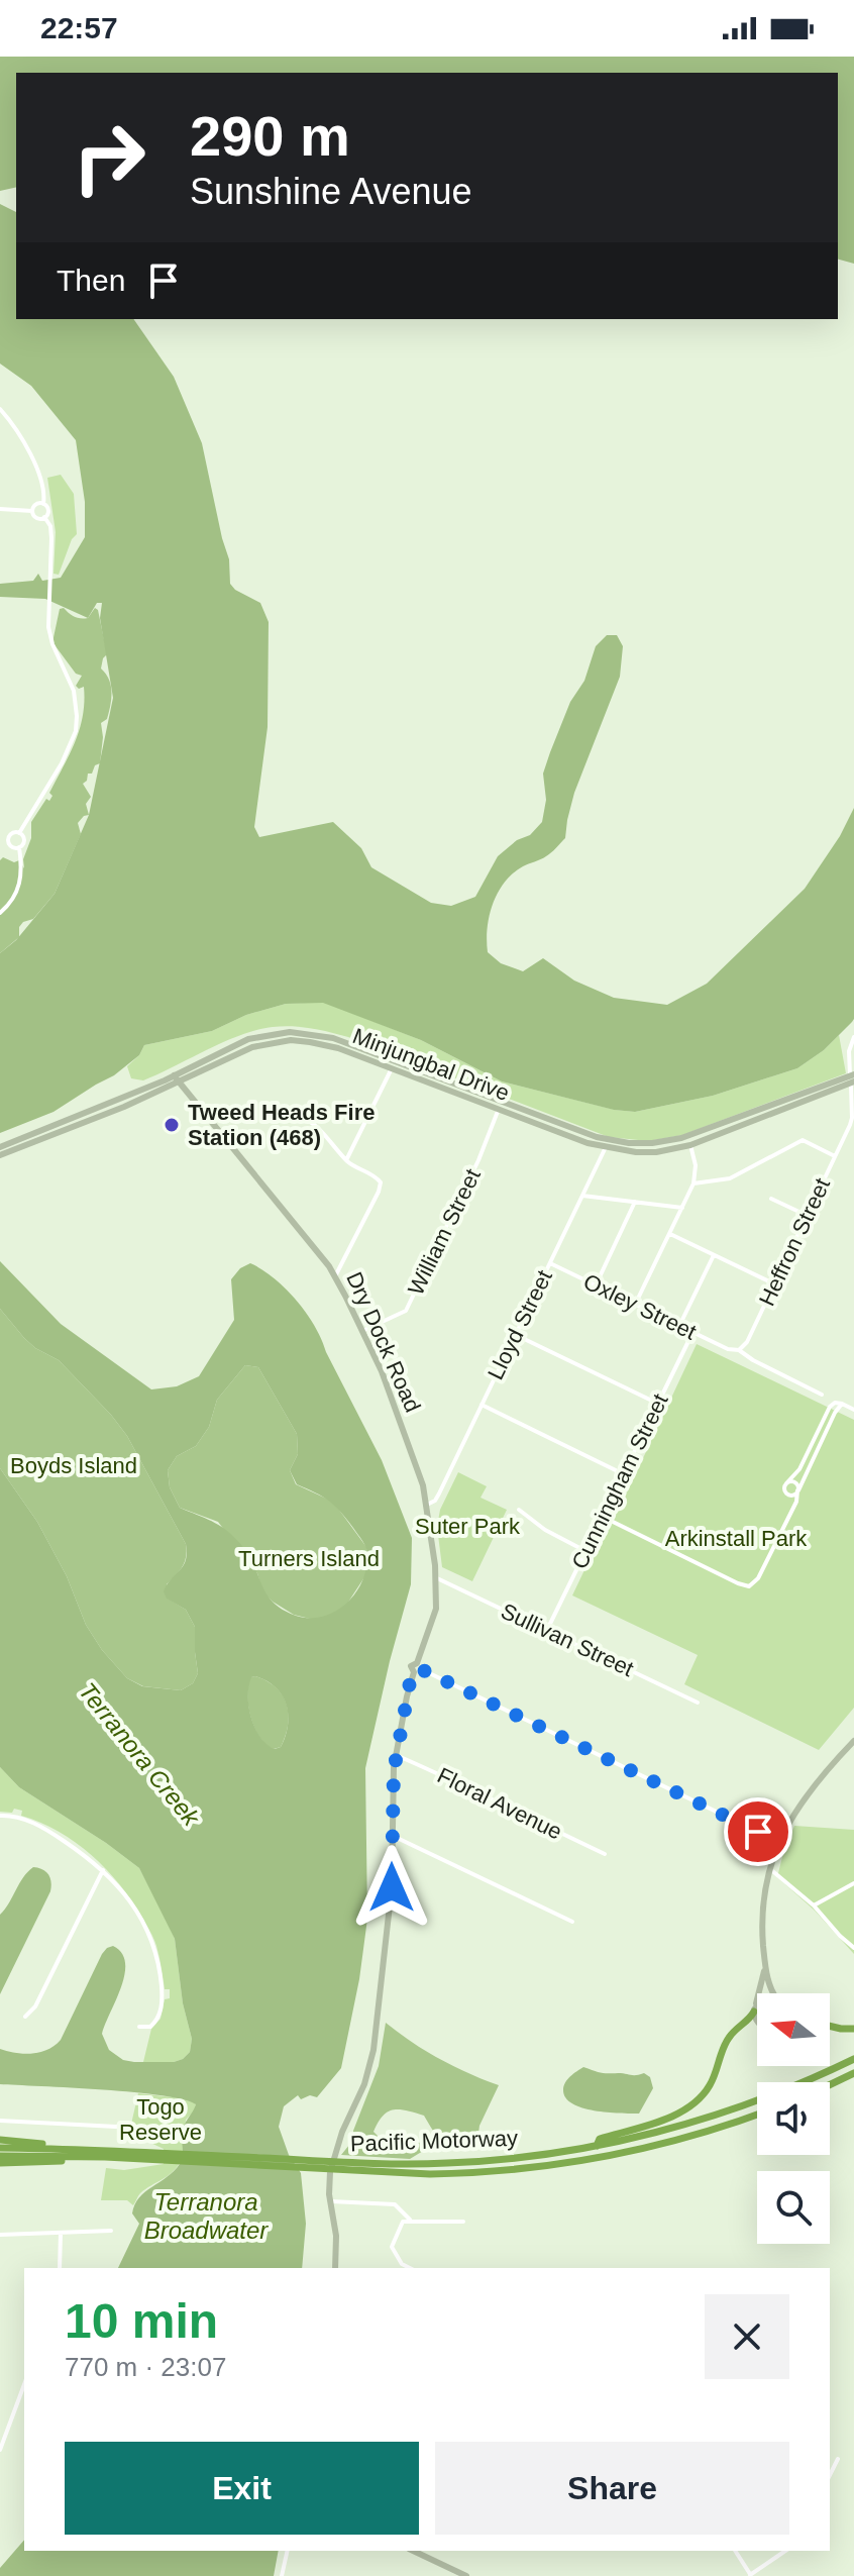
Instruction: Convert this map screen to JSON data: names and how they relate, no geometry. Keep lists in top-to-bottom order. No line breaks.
{"streets":{"highway":["Pacific Motorway"],"main road":["Minjungbal Drive","Dry Dock Road"],"street":["William Street","Heffron Street","Oxley Street","Lloyd Street","Cunningham Street","Sullivan Street","Floral Avenue"]},"crossings":[["Minjungbal Drive","William Street"],["Minjungbal Drive","Heffron Street"],["Minjungbal Drive","Lloyd Street"],["Minjungbal Drive","Dry Dock Road"],["William Street","Dry Dock Road"],["Heffron Street","Oxley Street"],["Oxley Street","Lloyd Street"],["Oxley Street","Cunningham Street"],["Lloyd Street","Dry Dock Road"],["Dry Dock Road","Sullivan Street"],["Dry Dock Road","Floral Avenue"],["Cunningham Street","Sullivan Street"]],"water":["Terranora Creek","Terranora Broadwater"],"parks":["Boyds Island","Suter Park","Arkinstall Park","Turners Island","Togo Reserve"],"places":["Tweed Heads Fire Station (468)"],"north":"left","page":{"status":"22:57","turn":["290 m","Sunshine Avenue"],"then":"Then","heading":["10 min","770 m · 23:07"],"buttons":["Exit","Share"]}}
